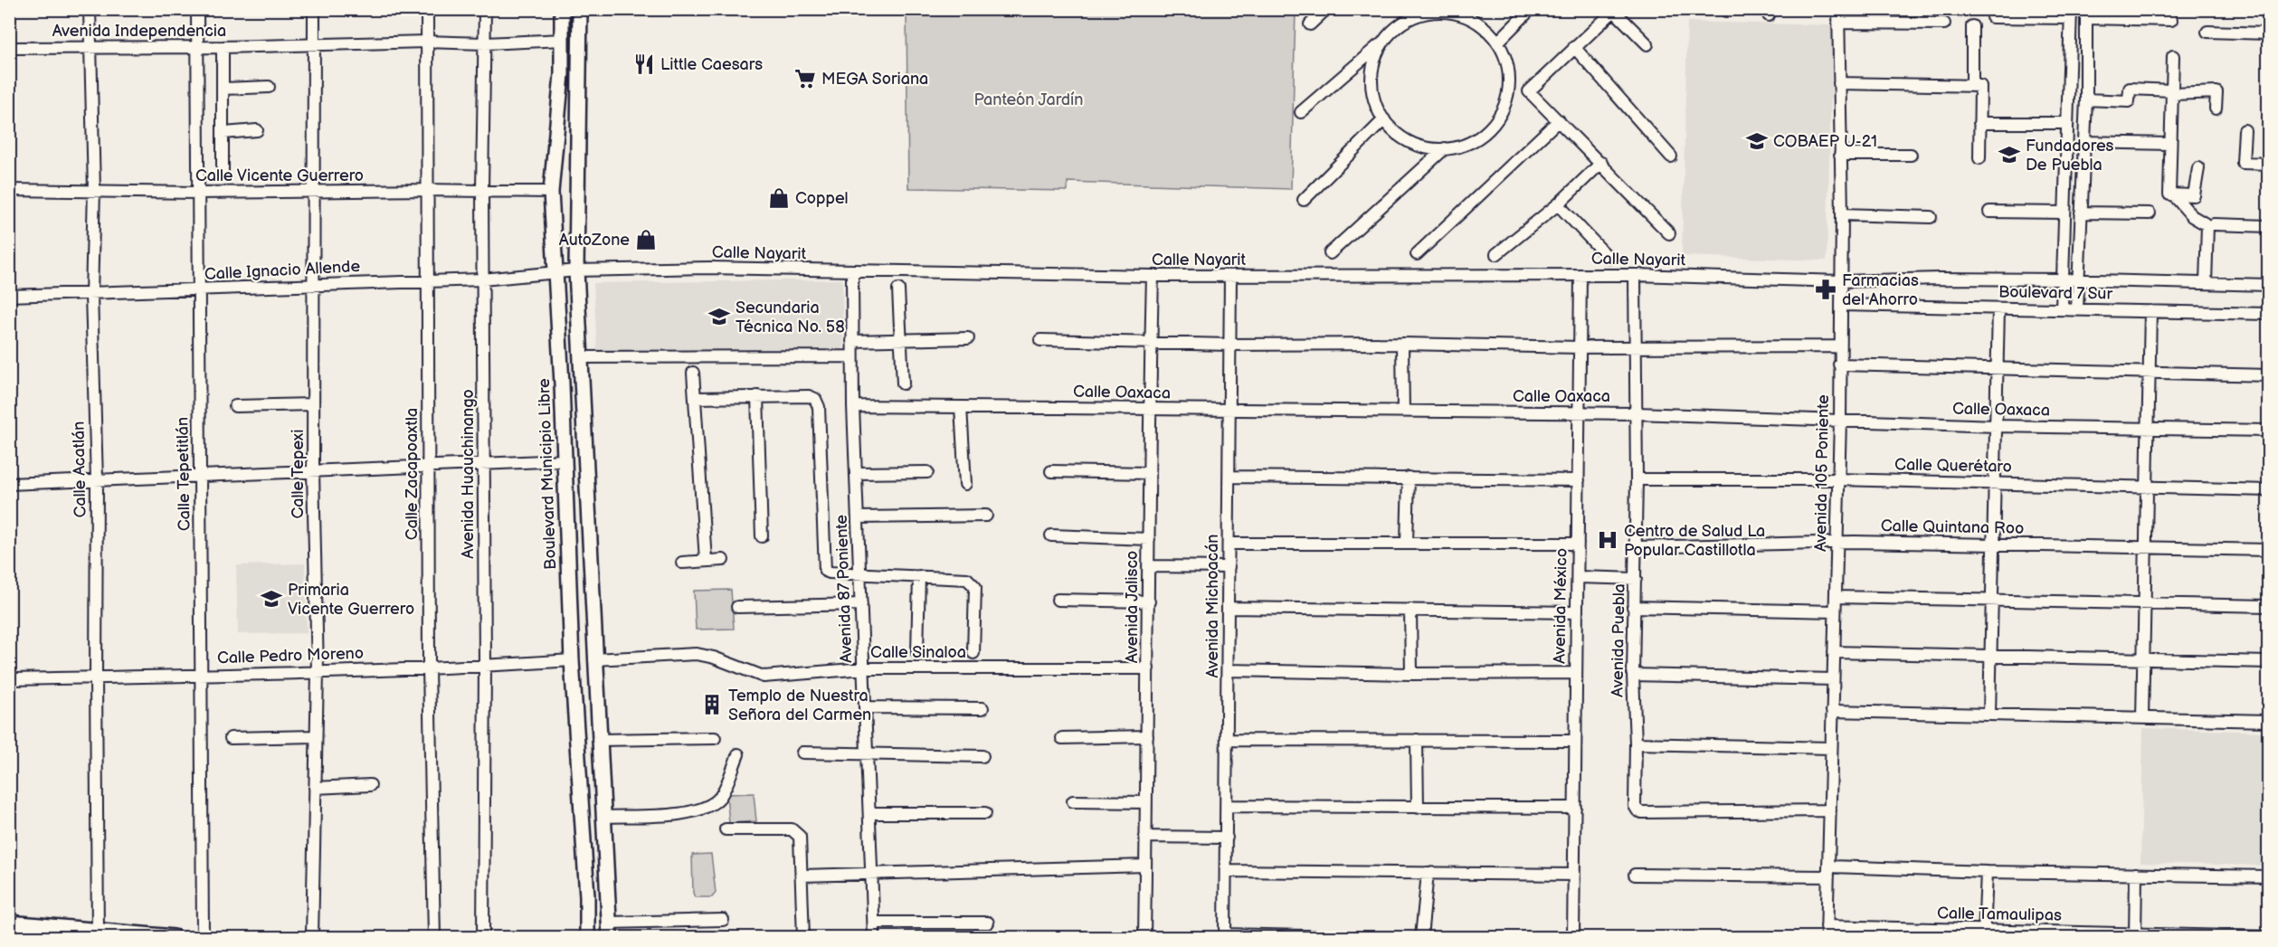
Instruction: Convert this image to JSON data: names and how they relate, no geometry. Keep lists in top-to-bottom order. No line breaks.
{"streets":{"main road":["Boulevard Municipio Libre"],"street":["Avenida Independencia","Calle Vicente Guerrero","Calle Nayarit","Calle Ignacio Allende","Boulevard 7 Sur","Calle Oaxaca","Calle Querétaro","Calle Acatlán","Avenida 105 Poniente","Calle Tepetitlán","Calle Tepexi","Calle Zacapoaxtla","Avenida Huauchinango","Calle Quintana Roo","Avenida 87 Poniente","Avenida Michoacán","Avenida México","Avenida Jalisco","Avenida Puebla","Calle Sinaloa","Calle Pedro Moreno","Calle Tamaulipas"]},"crossings":[["Avenida Independencia","Calle Acatlán"],["Avenida Independencia","Calle Tepetitlán"],["Avenida Independencia","Calle Tepexi"],["Avenida Independencia","Calle Zacapoaxtla"],["Avenida Independencia","Avenida Huauchinango"],["Avenida Independencia","Boulevard Municipio Libre"],["Calle Vicente Guerrero","Calle Acatlán"],["Calle Vicente Guerrero","Calle Tepetitlán"],["Calle Vicente Guerrero","Calle Tepexi"],["Calle Vicente Guerrero","Calle Zacapoaxtla"],["Calle Vicente Guerrero","Avenida Huauchinango"],["Calle Vicente Guerrero","Boulevard Municipio Libre"],["Calle Nayarit","Calle Ignacio Allende"],["Calle Nayarit","Boulevard 7 Sur"],["Calle Nayarit","Avenida 105 Poniente"],["Calle Nayarit","Boulevard Municipio Libre"],["Calle Nayarit","Avenida 87 Poniente"],["Calle Nayarit","Avenida Michoacán"],["Calle Nayarit","Avenida México"],["Calle Nayarit","Avenida Jalisco"],["Calle Nayarit","Avenida Puebla"],["Calle Ignacio Allende","Calle Acatlán"],["Calle Ignacio Allende","Calle Tepetitlán"],["Calle Ignacio Allende","Calle Tepexi"],["Calle Ignacio Allende","Calle Zacapoaxtla"],["Calle Ignacio Allende","Avenida Huauchinango"],["Calle Ignacio Allende","Boulevard Municipio Libre"],["Boulevard 7 Sur","Avenida 105 Poniente"],["Calle Oaxaca","Avenida 105 Poniente"],["Calle Oaxaca","Avenida 87 Poniente"],["Calle Oaxaca","Avenida Michoacán"],["Calle Oaxaca","Avenida México"],["Calle Oaxaca","Avenida Jalisco"],["Calle Oaxaca","Avenida Puebla"],["Calle Querétaro","Avenida 105 Poniente"],["Calle Querétaro","Avenida Puebla"],["Calle Acatlán","Calle Pedro Moreno"],["Avenida 105 Poniente","Calle Quintana Roo"],["Avenida 105 Poniente","Avenida Puebla"],["Avenida 105 Poniente","Calle Tamaulipas"],["Calle Tepetitlán","Calle Pedro Moreno"],["Calle Tepexi","Calle Pedro Moreno"],["Calle Zacapoaxtla","Calle Pedro Moreno"],["Avenida Huauchinango","Calle Pedro Moreno"],["Boulevard Municipio Libre","Calle Pedro Moreno"],["Calle Quintana Roo","Avenida Puebla"],["Avenida 87 Poniente","Calle Sinaloa"],["Avenida Jalisco","Calle Sinaloa"]],"parks":["Panteón Jardín"],"places":{"restaurant":["Little Caesars"],"supermarket":["MEGA Soriana"],"school or university":["COBAEP U-21","Fundadores De Puebla","Secundaria Técnica No. 58","Primaria Vicente Guerrero"],"shop":["Coppel","AutoZone"],"pharmacy":["Farmacias del Ahorro"],"hospital":["Centro de Salud La Popular Castillotla"],"building":["Templo de Nuestra Señora del Carmen"]}}
